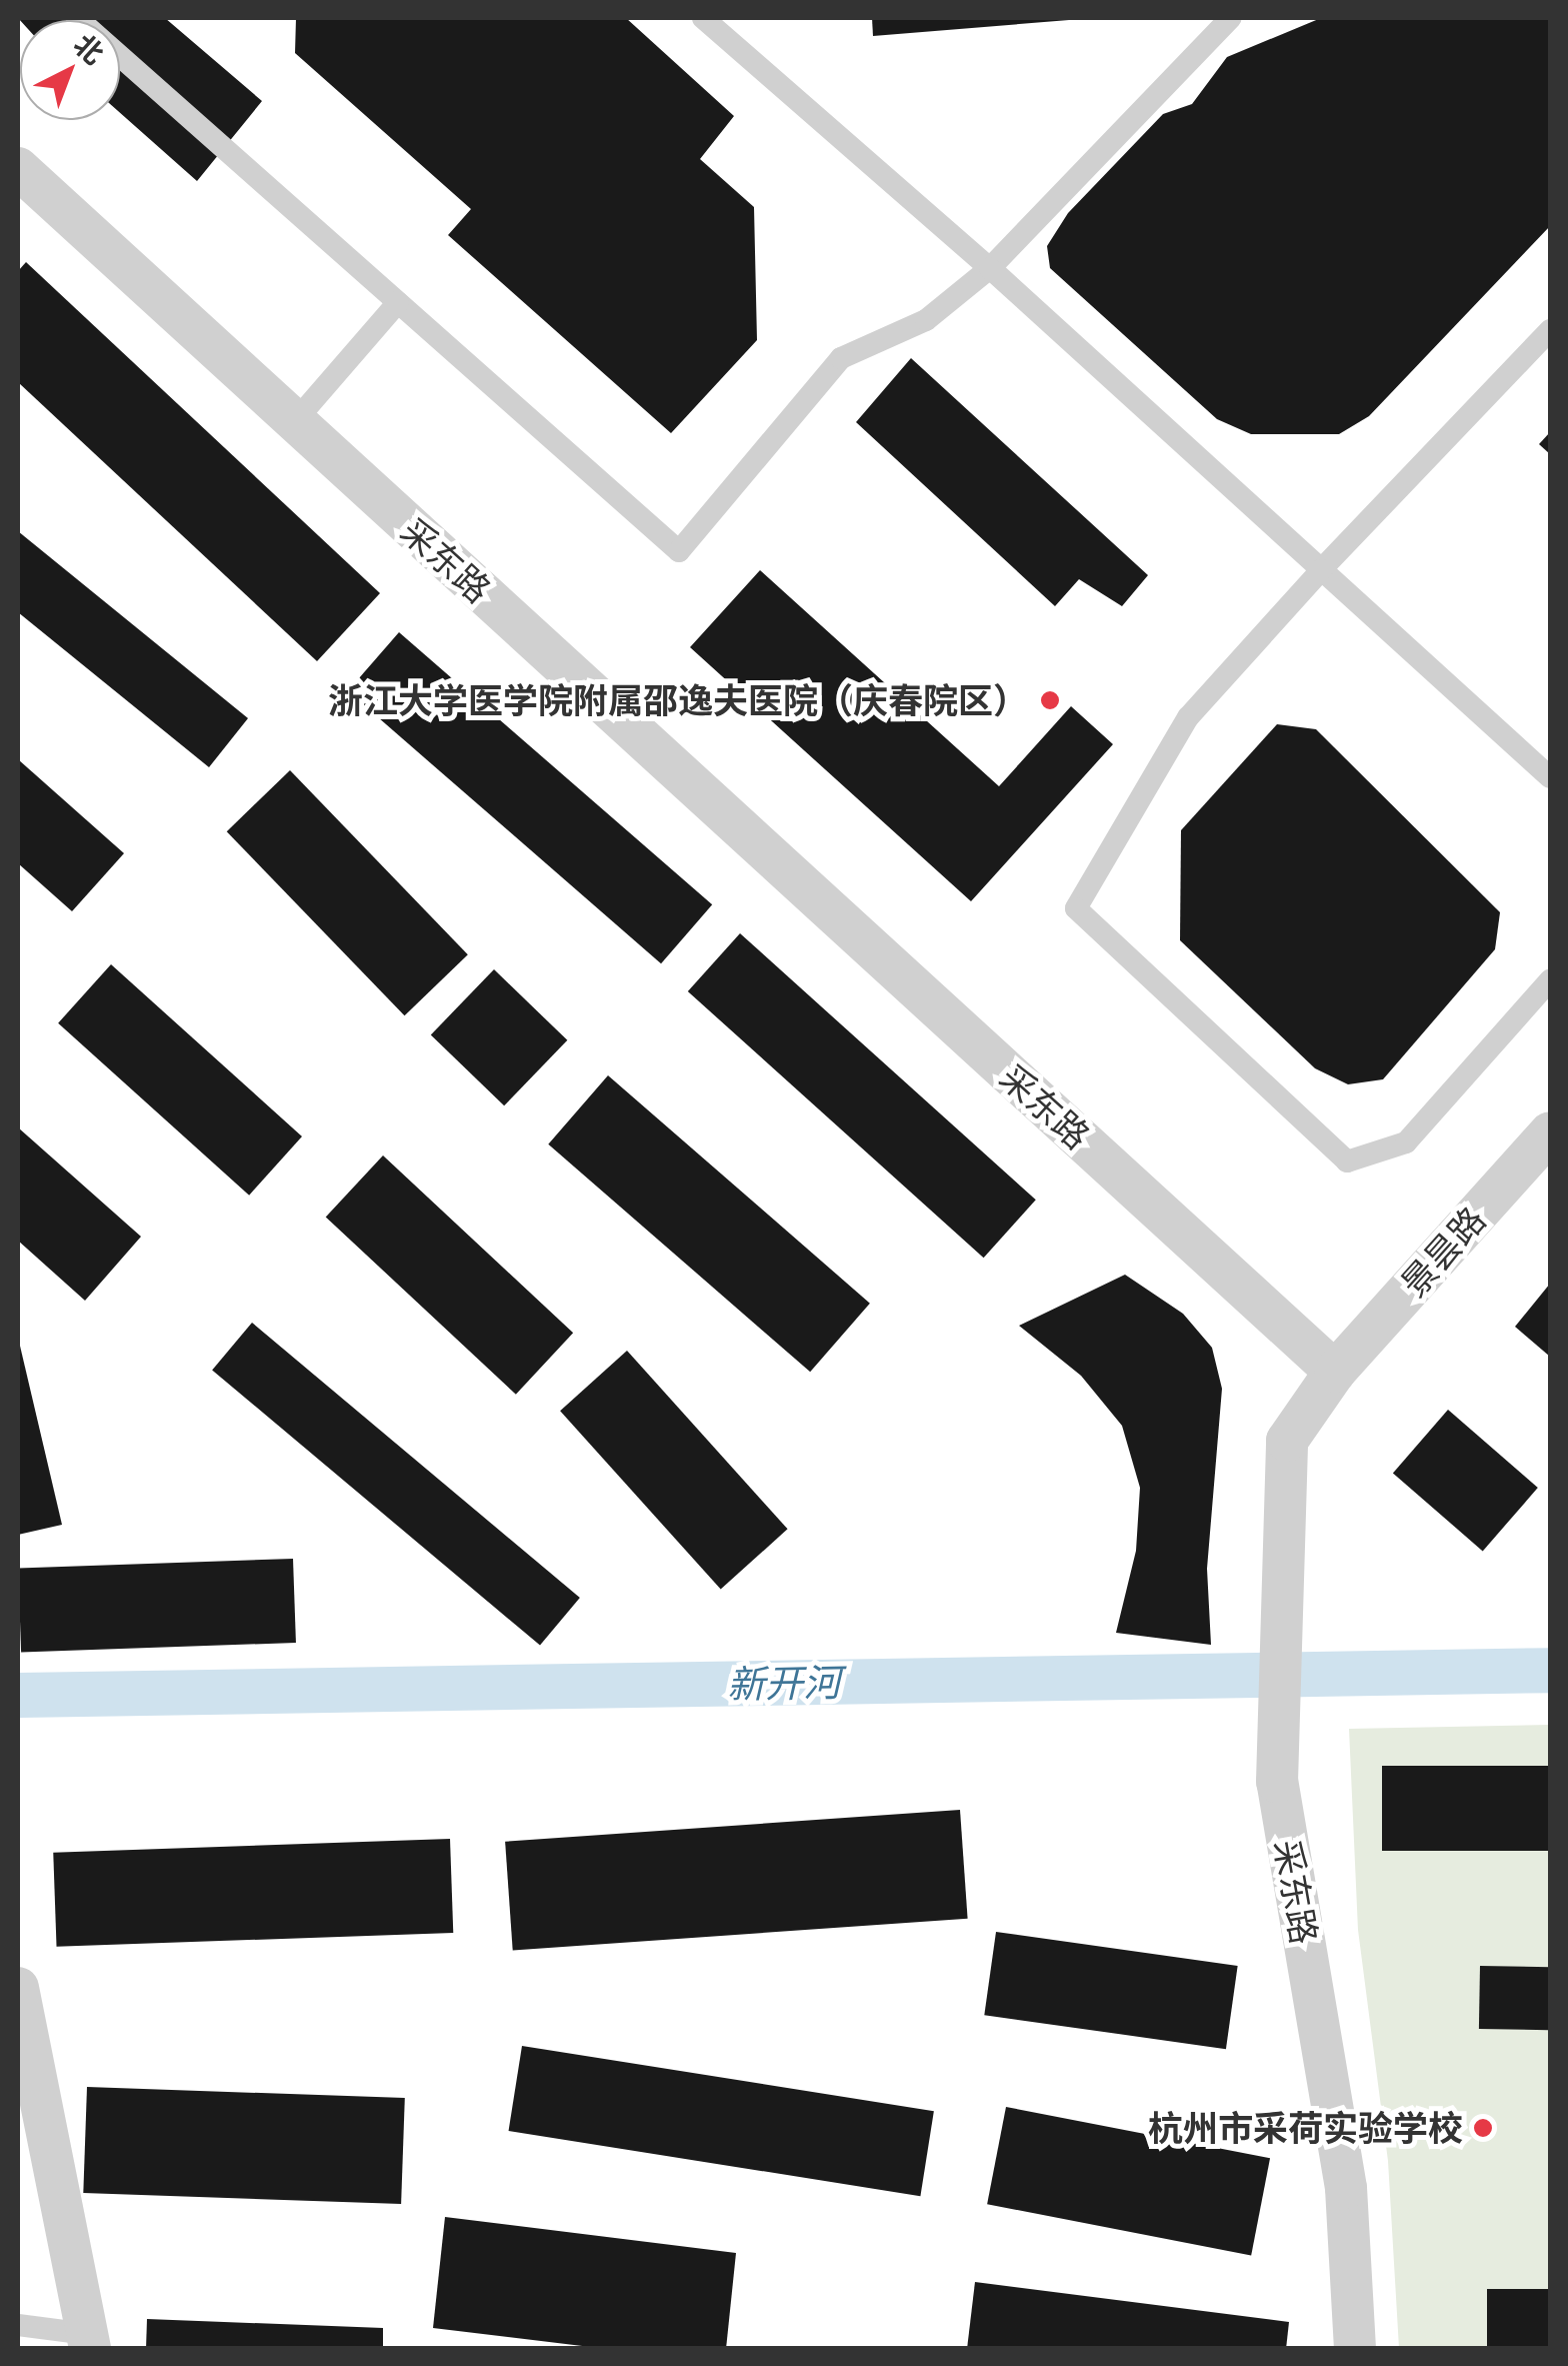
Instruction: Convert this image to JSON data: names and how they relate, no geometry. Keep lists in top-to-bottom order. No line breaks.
{"streets":{"street":["采东路","景昙路"]},"crossings":[["采东路","景昙路"]],"water":["新开河"],"places":["浙江大学医学院附属邵逸夫医院（庆春院区）","杭州市采荷实验学校"],"north":"top right"}
